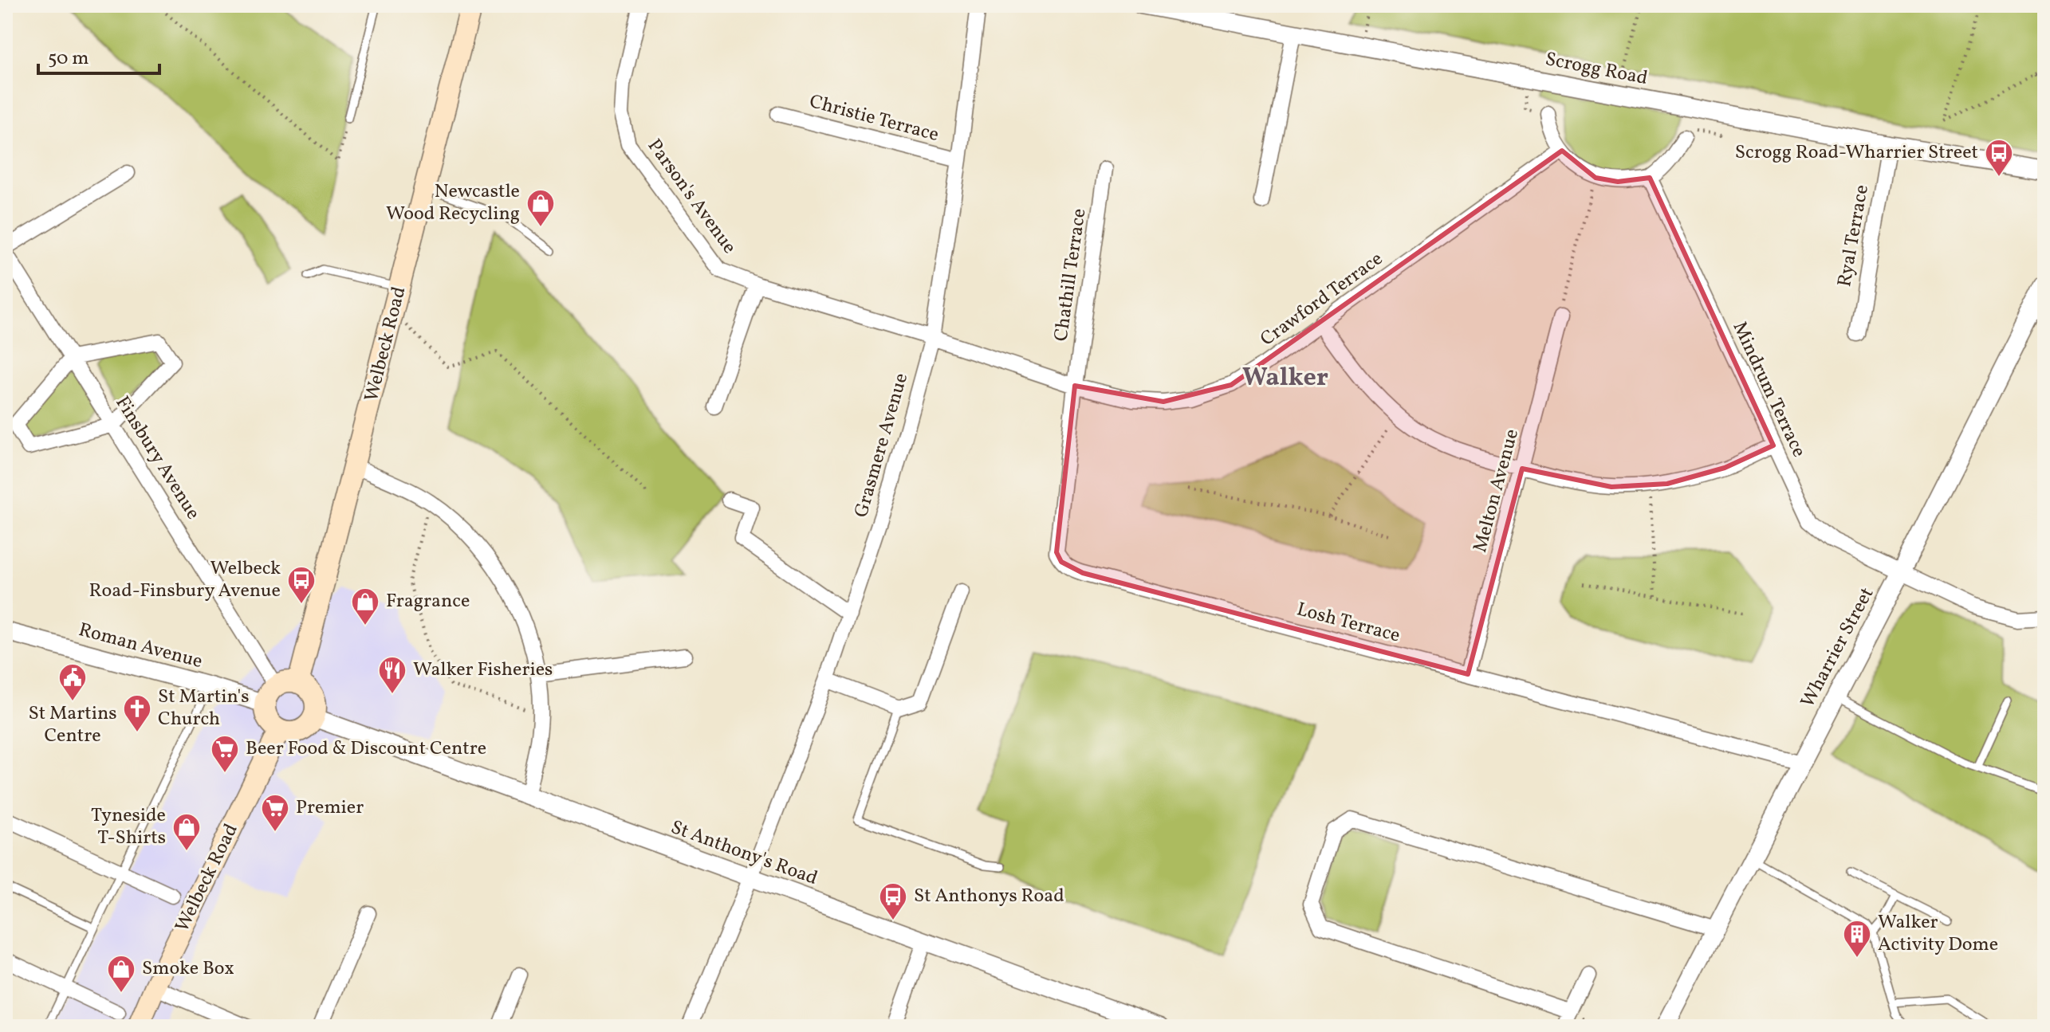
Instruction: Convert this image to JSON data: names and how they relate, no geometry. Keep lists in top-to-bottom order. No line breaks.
{"streets":{"main road":["Welbeck Road"],"street":["Scrogg Road","Christie Terrace","Parson's Avenue","Ryal Terrace","Chathill Terrace","Crawford Terrace","Mindrum Terrace","Grasmere Avenue","Finsbury Avenue","Melton Avenue","Losh Terrace","Roman Avenue","Wharrier Street","St Anthony's Road"]},"crossings":[["Scrogg Road","Ryal Terrace"],["Christie Terrace","Grasmere Avenue"],["Parson's Avenue","Crawford Terrace"],["Parson's Avenue","Grasmere Avenue"],["Chathill Terrace","Crawford Terrace"],["Chathill Terrace","Losh Terrace"],["Crawford Terrace","Grasmere Avenue"],["Crawford Terrace","Losh Terrace"],["Welbeck Road","Finsbury Avenue"],["Welbeck Road","Roman Avenue"],["Welbeck Road","St Anthony's Road"],["Mindrum Terrace","Wharrier Street"],["Grasmere Avenue","St Anthony's Road"],["Finsbury Avenue","Roman Avenue"],["Finsbury Avenue","St Anthony's Road"],["Melton Avenue","Losh Terrace"],["Losh Terrace","Wharrier Street"],["Roman Avenue","St Anthony's Road"]],"districts":["Walker"],"places":{"bus stop":["Scrogg Road-Wharrier Street","Welbeck Road-Finsbury Avenue","St Anthonys Road"],"shop":["Newcastle Wood Recycling","Fragrance","Tyneside T-Shirts","Smoke Box"],"restaurant":["Walker Fisheries"],"public building":["St Martins Centre"],"church":["St Martin's Church"],"supermarket":["Beer Food & Discount Centre","Premier"],"building":["Walker Activity Dome"]},"scale_bar":"50 m"}
